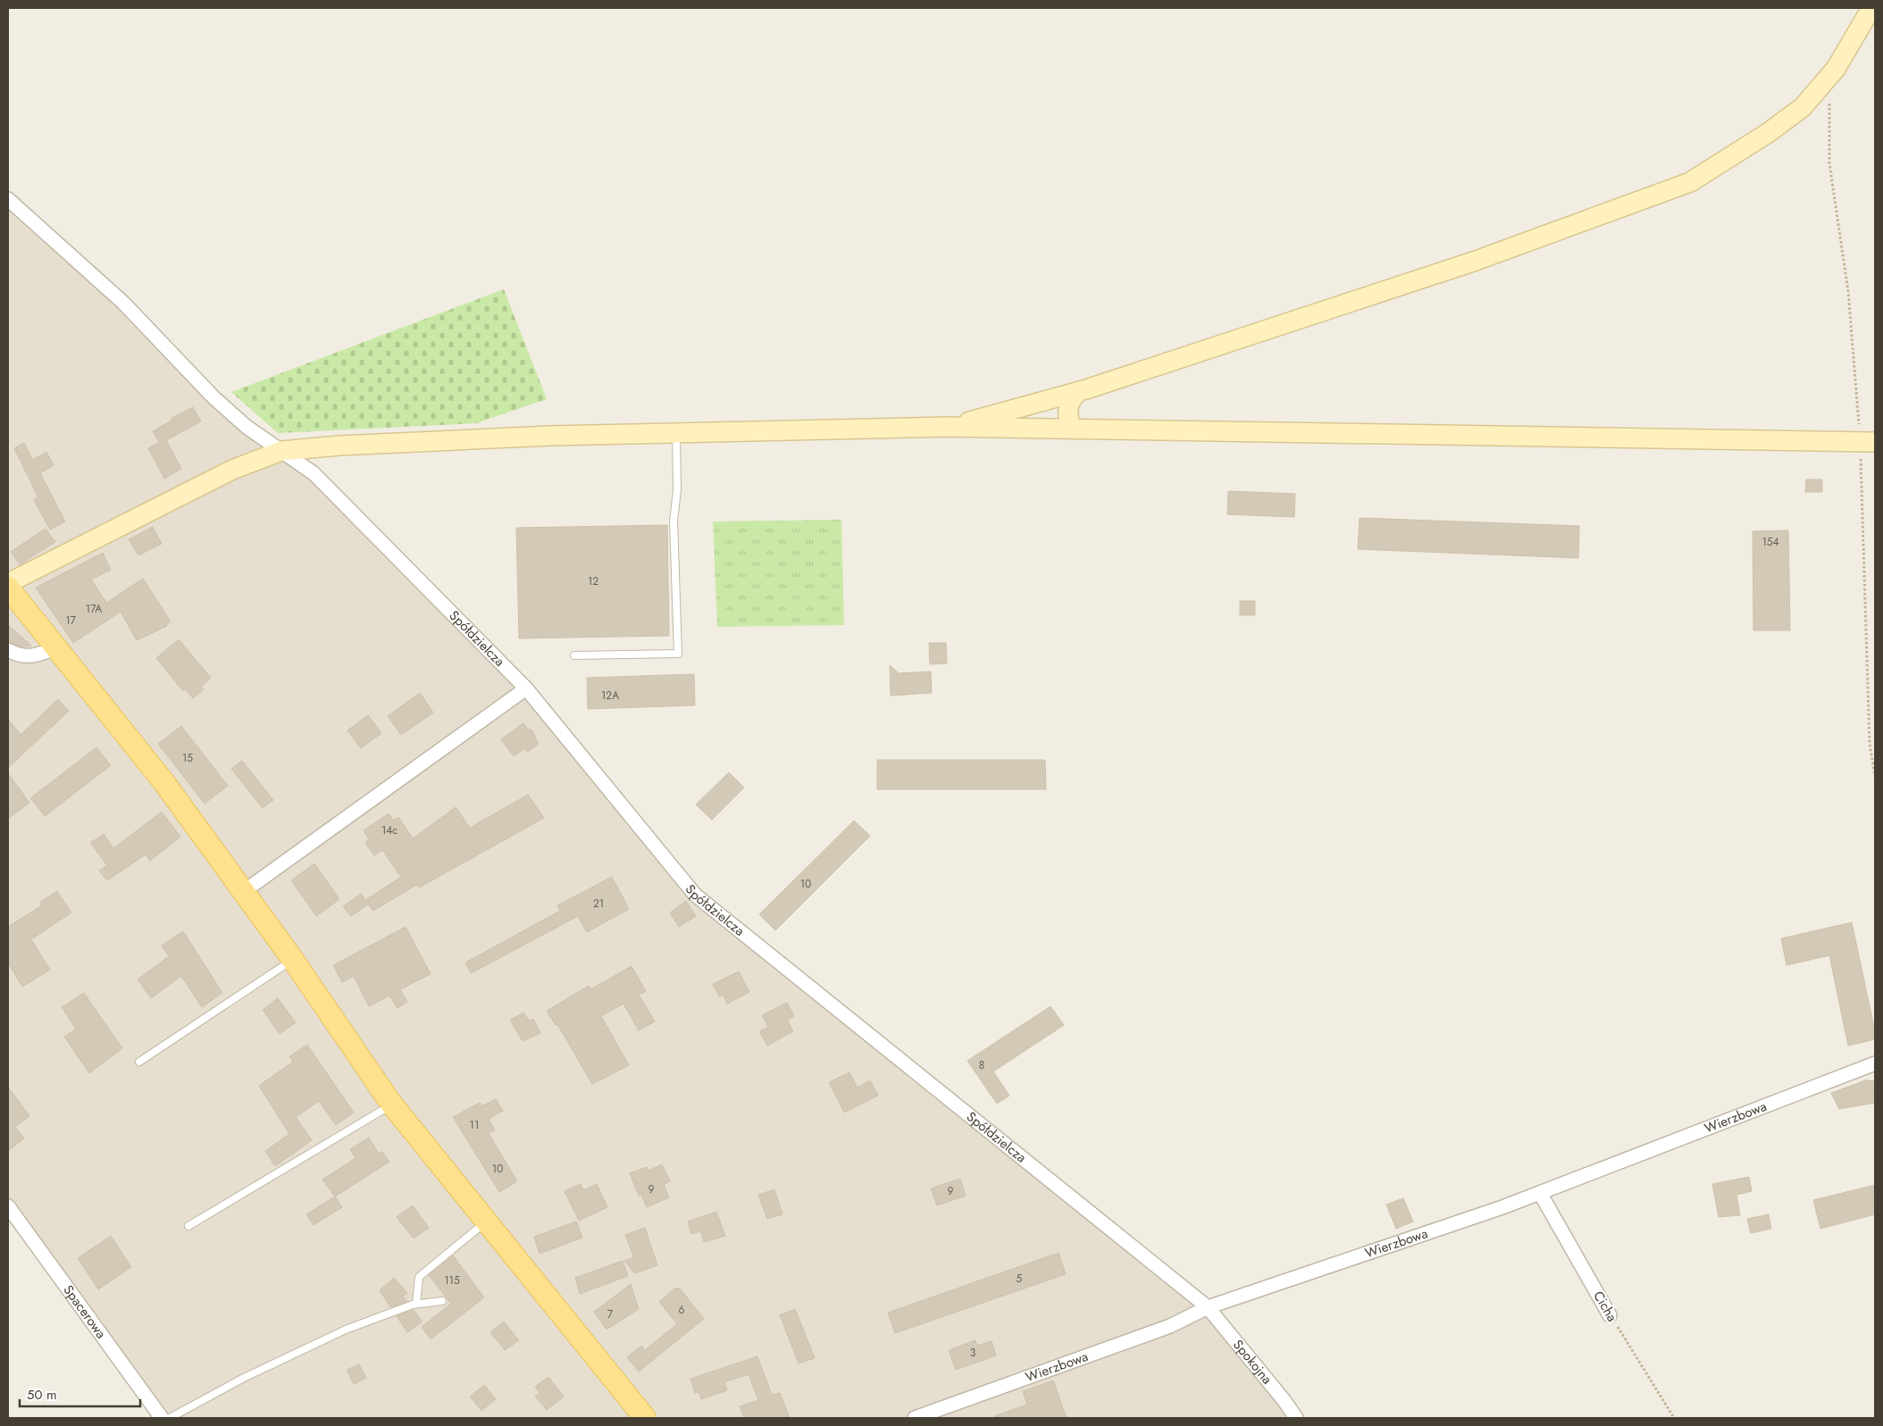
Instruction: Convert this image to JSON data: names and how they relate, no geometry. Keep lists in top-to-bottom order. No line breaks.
{"streets":{"street":["Spółdzielcza","Wierzbowa","Cicha","Spacerowa","Spokojna"]},"crossings":[["Spółdzielcza","Wierzbowa"],["Spółdzielcza","Spokojna"],["Wierzbowa","Cicha"],["Wierzbowa","Spokojna"]],"house_numbers":["154","12","17A","17","12A","15","14c","10","21","8","11","10","9","9","5","115","6","7","3"],"scale_bar":"50 m"}
